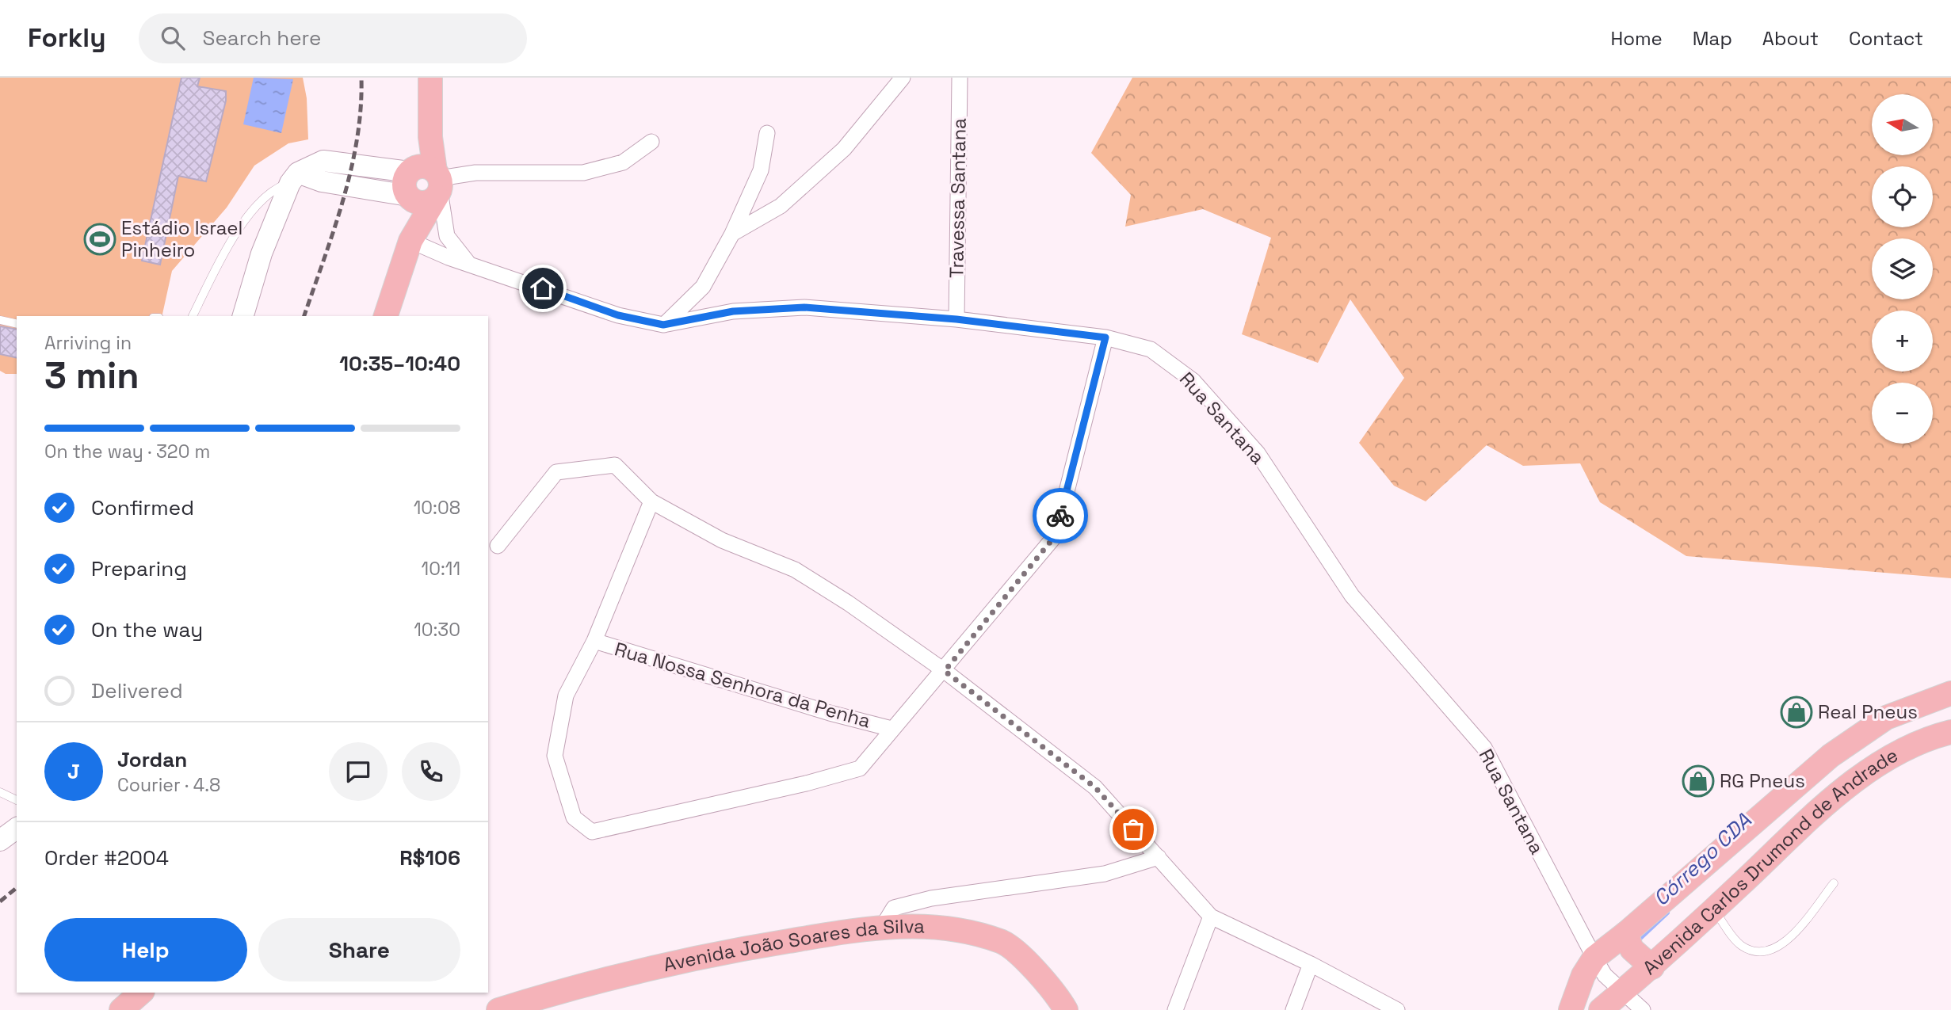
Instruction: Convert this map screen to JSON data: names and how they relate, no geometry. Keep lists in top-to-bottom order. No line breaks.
{"streets":{"main road":["Avenida Carlos Drumond de Andrade","Avenida João Soares da Silva"],"street":["Travessa Santana","Rua Santana","Rua Nossa Senhora da Penha"]},"crossings":[["Travessa Santana","Rua Santana"],["Rua Santana","Rua Nossa Senhora da Penha"],["Rua Santana","Avenida Carlos Drumond de Andrade"]],"water":["Córrego CDA"],"places":{"sports":["Estádio Israel Pinheiro"],"shop":["Real Pneus","RG Pneus"]},"north":"left","page":{"header":"Forkly","search":"Search here","nav":["Home","Map","About","Contact"],"map_buttons":["+","−"],"heading":["3 min","Arriving in","10:35–10:40"],"panel":["Jordan","Courier · 4.8","Order #2004","R$106"],"bar":"On the way · 320 m","list":[["Confirmed","10:08"],["Preparing","10:11"],["On the way","10:30"],"Delivered"],"round":"J","buttons":["Help","Share"]}}
